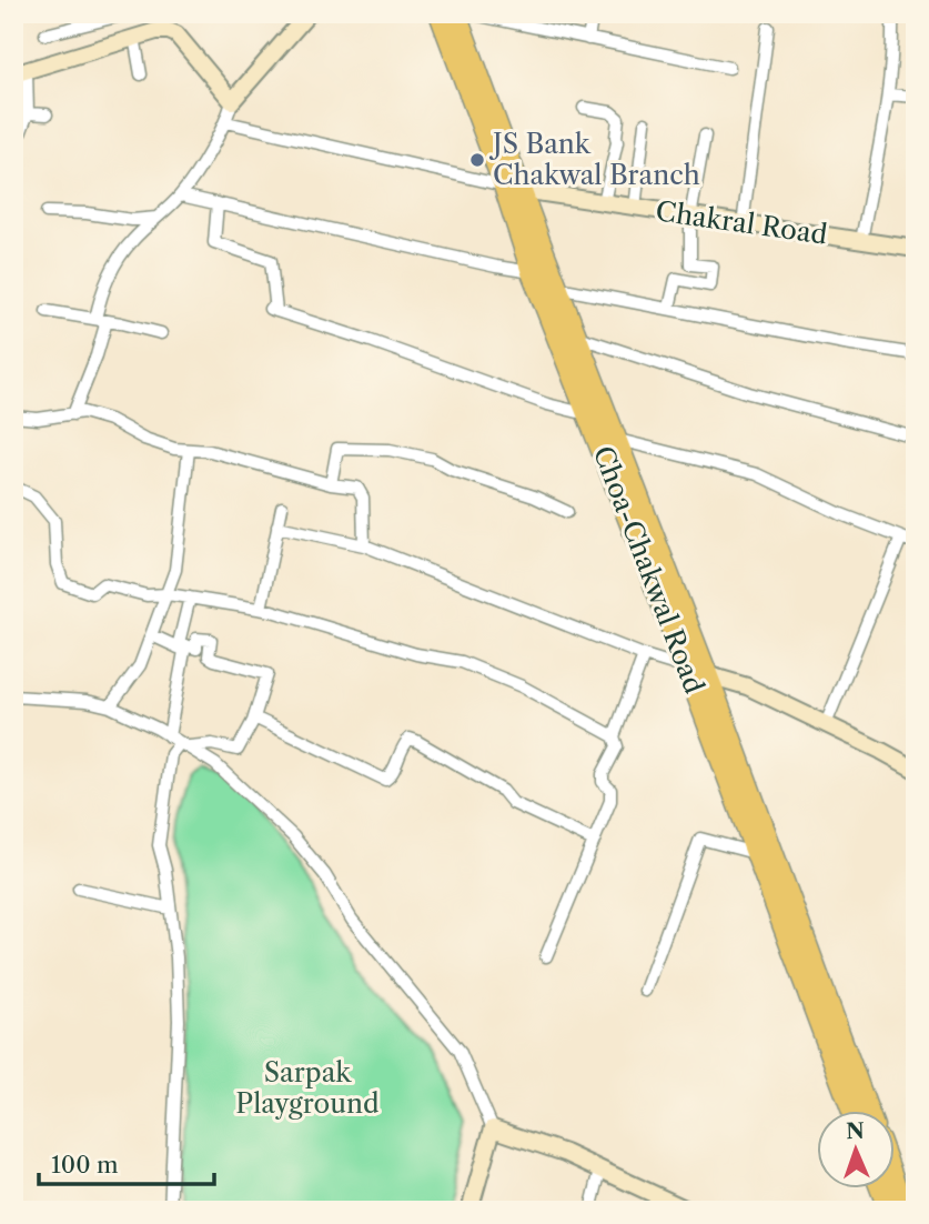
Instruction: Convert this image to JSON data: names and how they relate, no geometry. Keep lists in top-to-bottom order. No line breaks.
{"streets":{"highway":["Choa-Chakwal Road"],"street":["Chakral Road"]},"crossings":[["Chakral Road","Choa-Chakwal Road"]],"parks":["Sarpak Playground"],"places":["JS Bank Chakwal Branch"],"scale_bar":"100 m","north":"top"}
